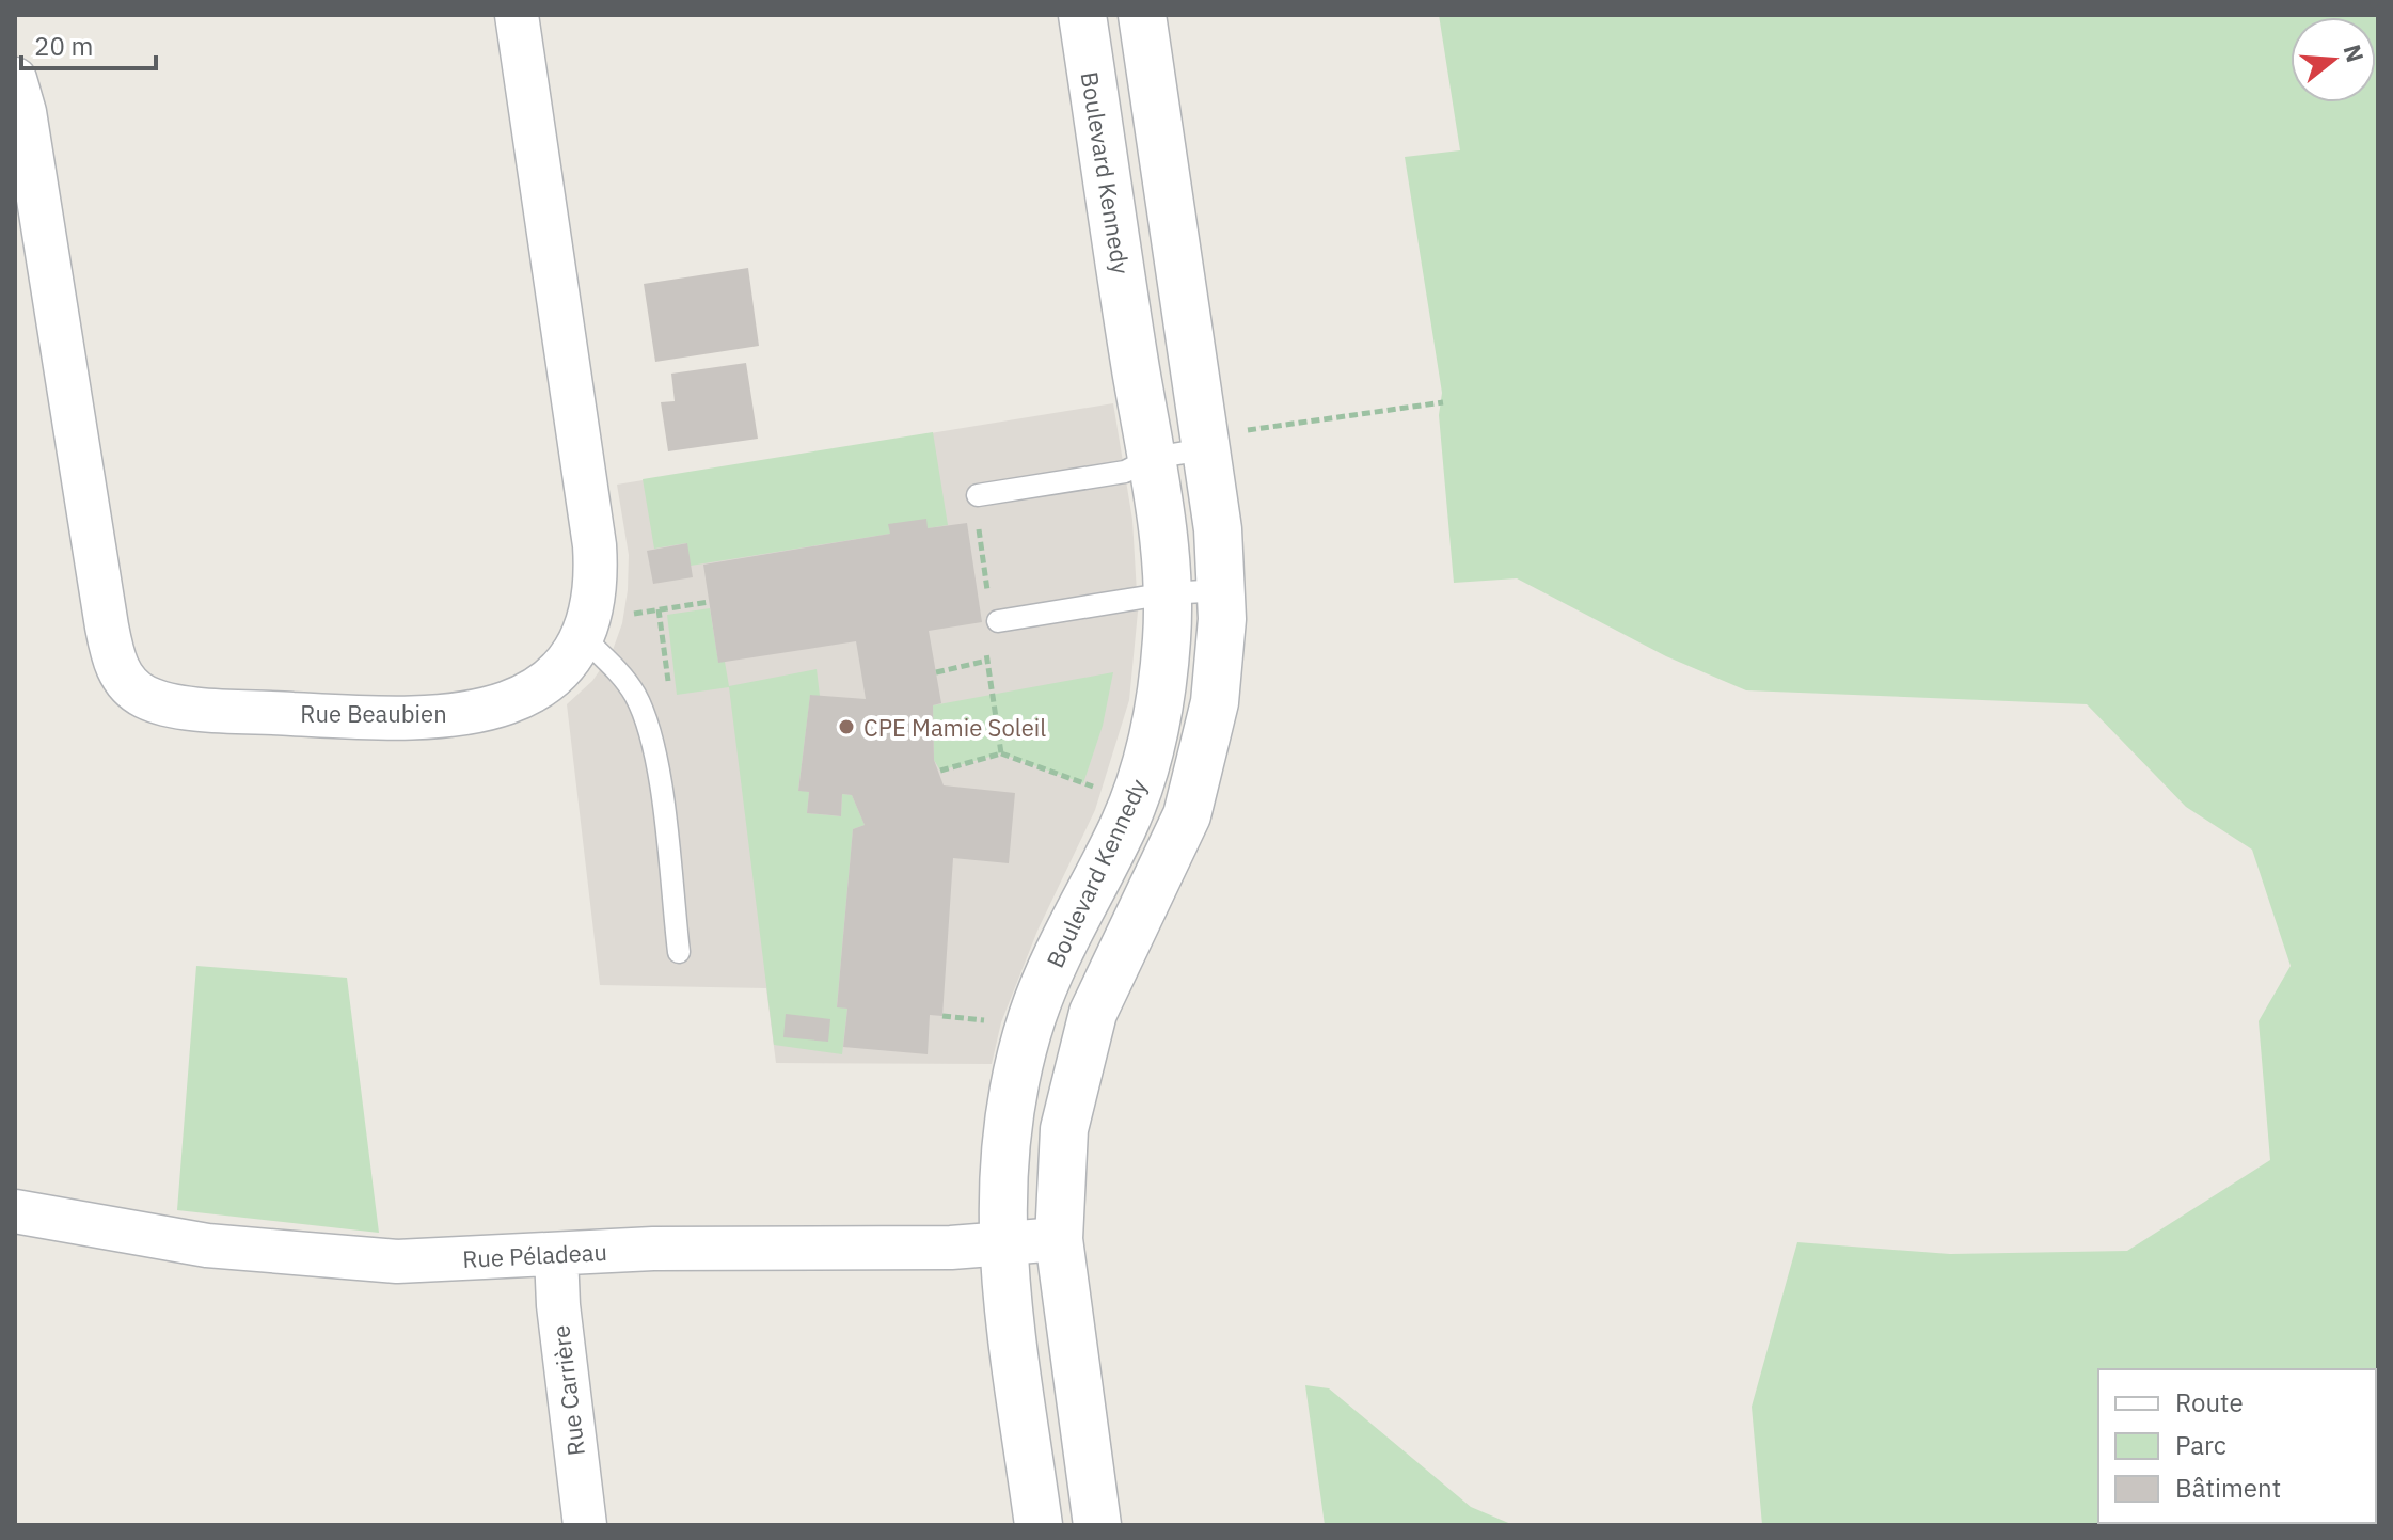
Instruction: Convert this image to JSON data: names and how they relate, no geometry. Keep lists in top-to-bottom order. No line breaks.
{"streets":{"street":["Boulevard Kennedy","Rue Beaubien","Rue Péladeau","Rue Carrière"]},"crossings":[["Boulevard Kennedy","Rue Péladeau"],["Rue Péladeau","Rue Carrière"]],"places":["CPE Mamie Soleil"],"legend":["Route","Parc","Bâtiment"],"scale_bar":"20 m","north":"right"}
